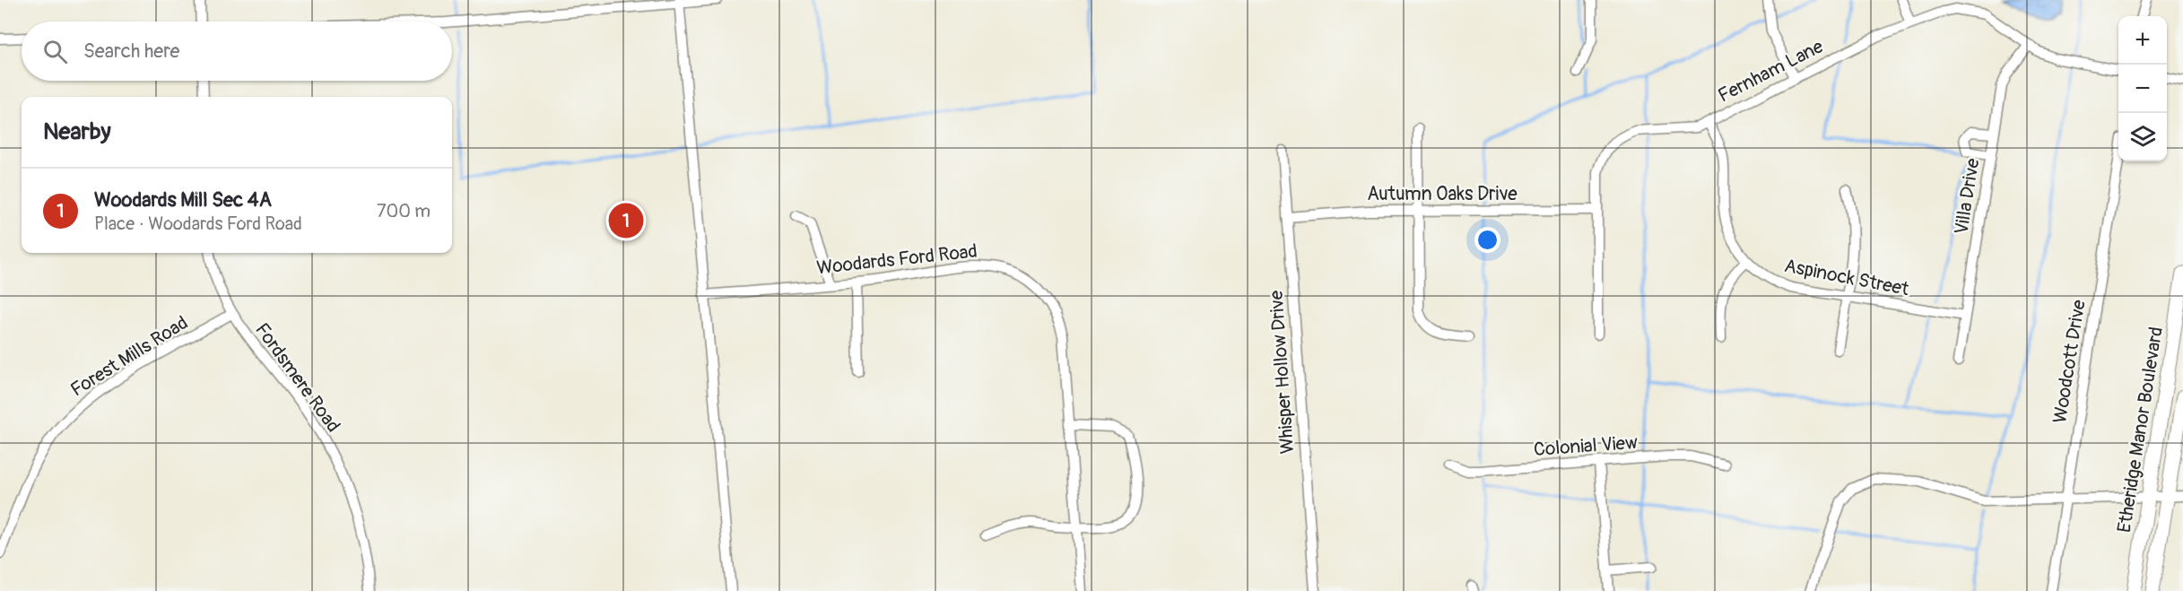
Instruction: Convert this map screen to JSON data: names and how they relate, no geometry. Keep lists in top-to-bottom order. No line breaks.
{"streets":{"main road":["Etheridge Manor Boulevard"],"street":["Fernham Lane","Autumn Oaks Drive","Villa Drive","Woodards Ford Road","Aspinock Street","Forest Mills Road","Woodcott Drive","Whisper Hollow Drive","Fordsmere Road","Colonial View"]},"crossings":[["Fernham Lane","Autumn Oaks Drive"],["Fernham Lane","Villa Drive"],["Fernham Lane","Aspinock Street"],["Autumn Oaks Drive","Whisper Hollow Drive"],["Villa Drive","Aspinock Street"],["Forest Mills Road","Fordsmere Road"]],"page":{"map_buttons":["+","−"],"search":"Search here","heading":"Nearby","list":[{"mark":"1","name":"Woodards Mill Sec 4A","note":"Place · Woodards Ford Road","value":"700 m"}],"pins":"1"}}
